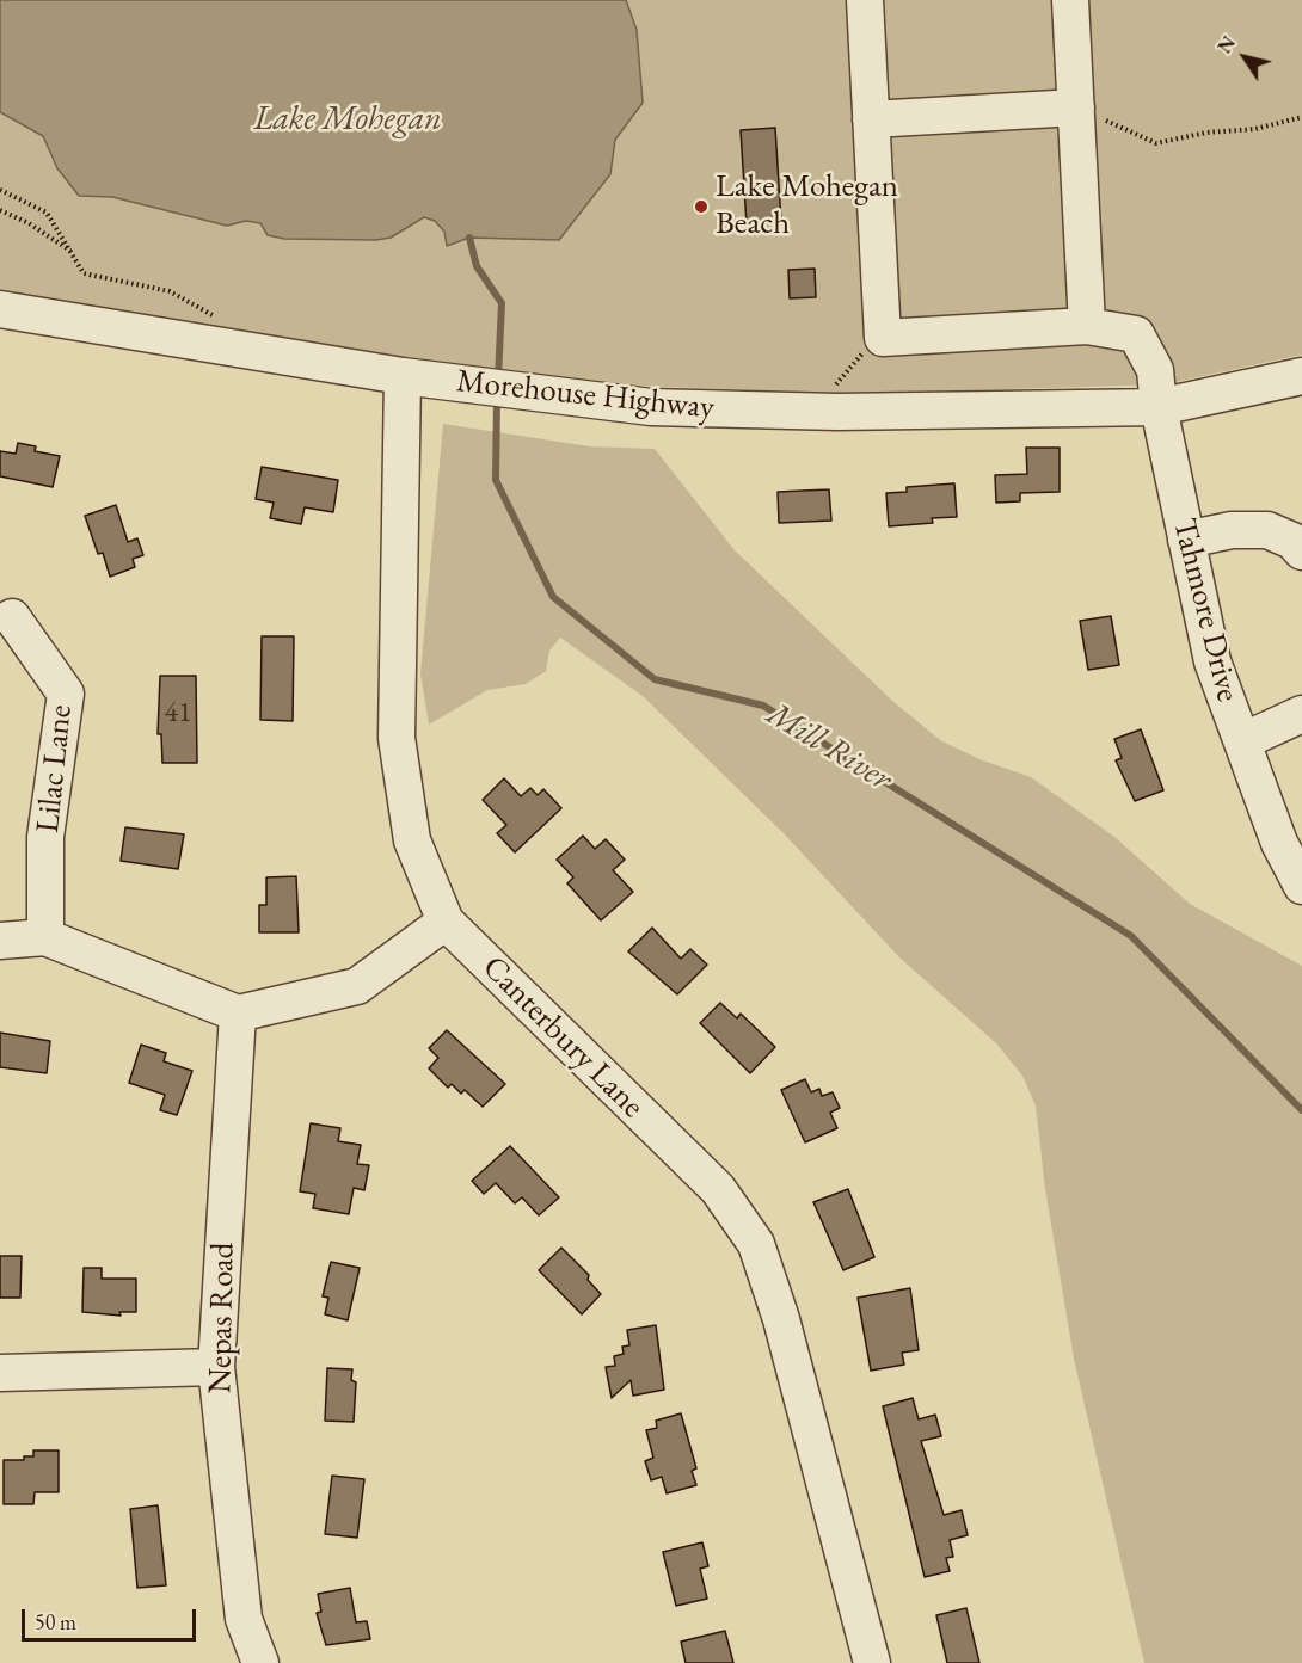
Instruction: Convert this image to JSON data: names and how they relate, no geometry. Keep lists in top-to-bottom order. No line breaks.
{"streets":{"street":["Morehouse Highway","Tahmore Drive","Lilac Lane","Canterbury Lane","Nepas Road"]},"crossings":[["Morehouse Highway","Tahmore Drive"],["Morehouse Highway","Canterbury Lane"]],"water":["Lake Mohegan","Mill River"],"places":["Lake Mohegan Beach"],"house_numbers":["41"],"scale_bar":"50 m","north":"top left"}
